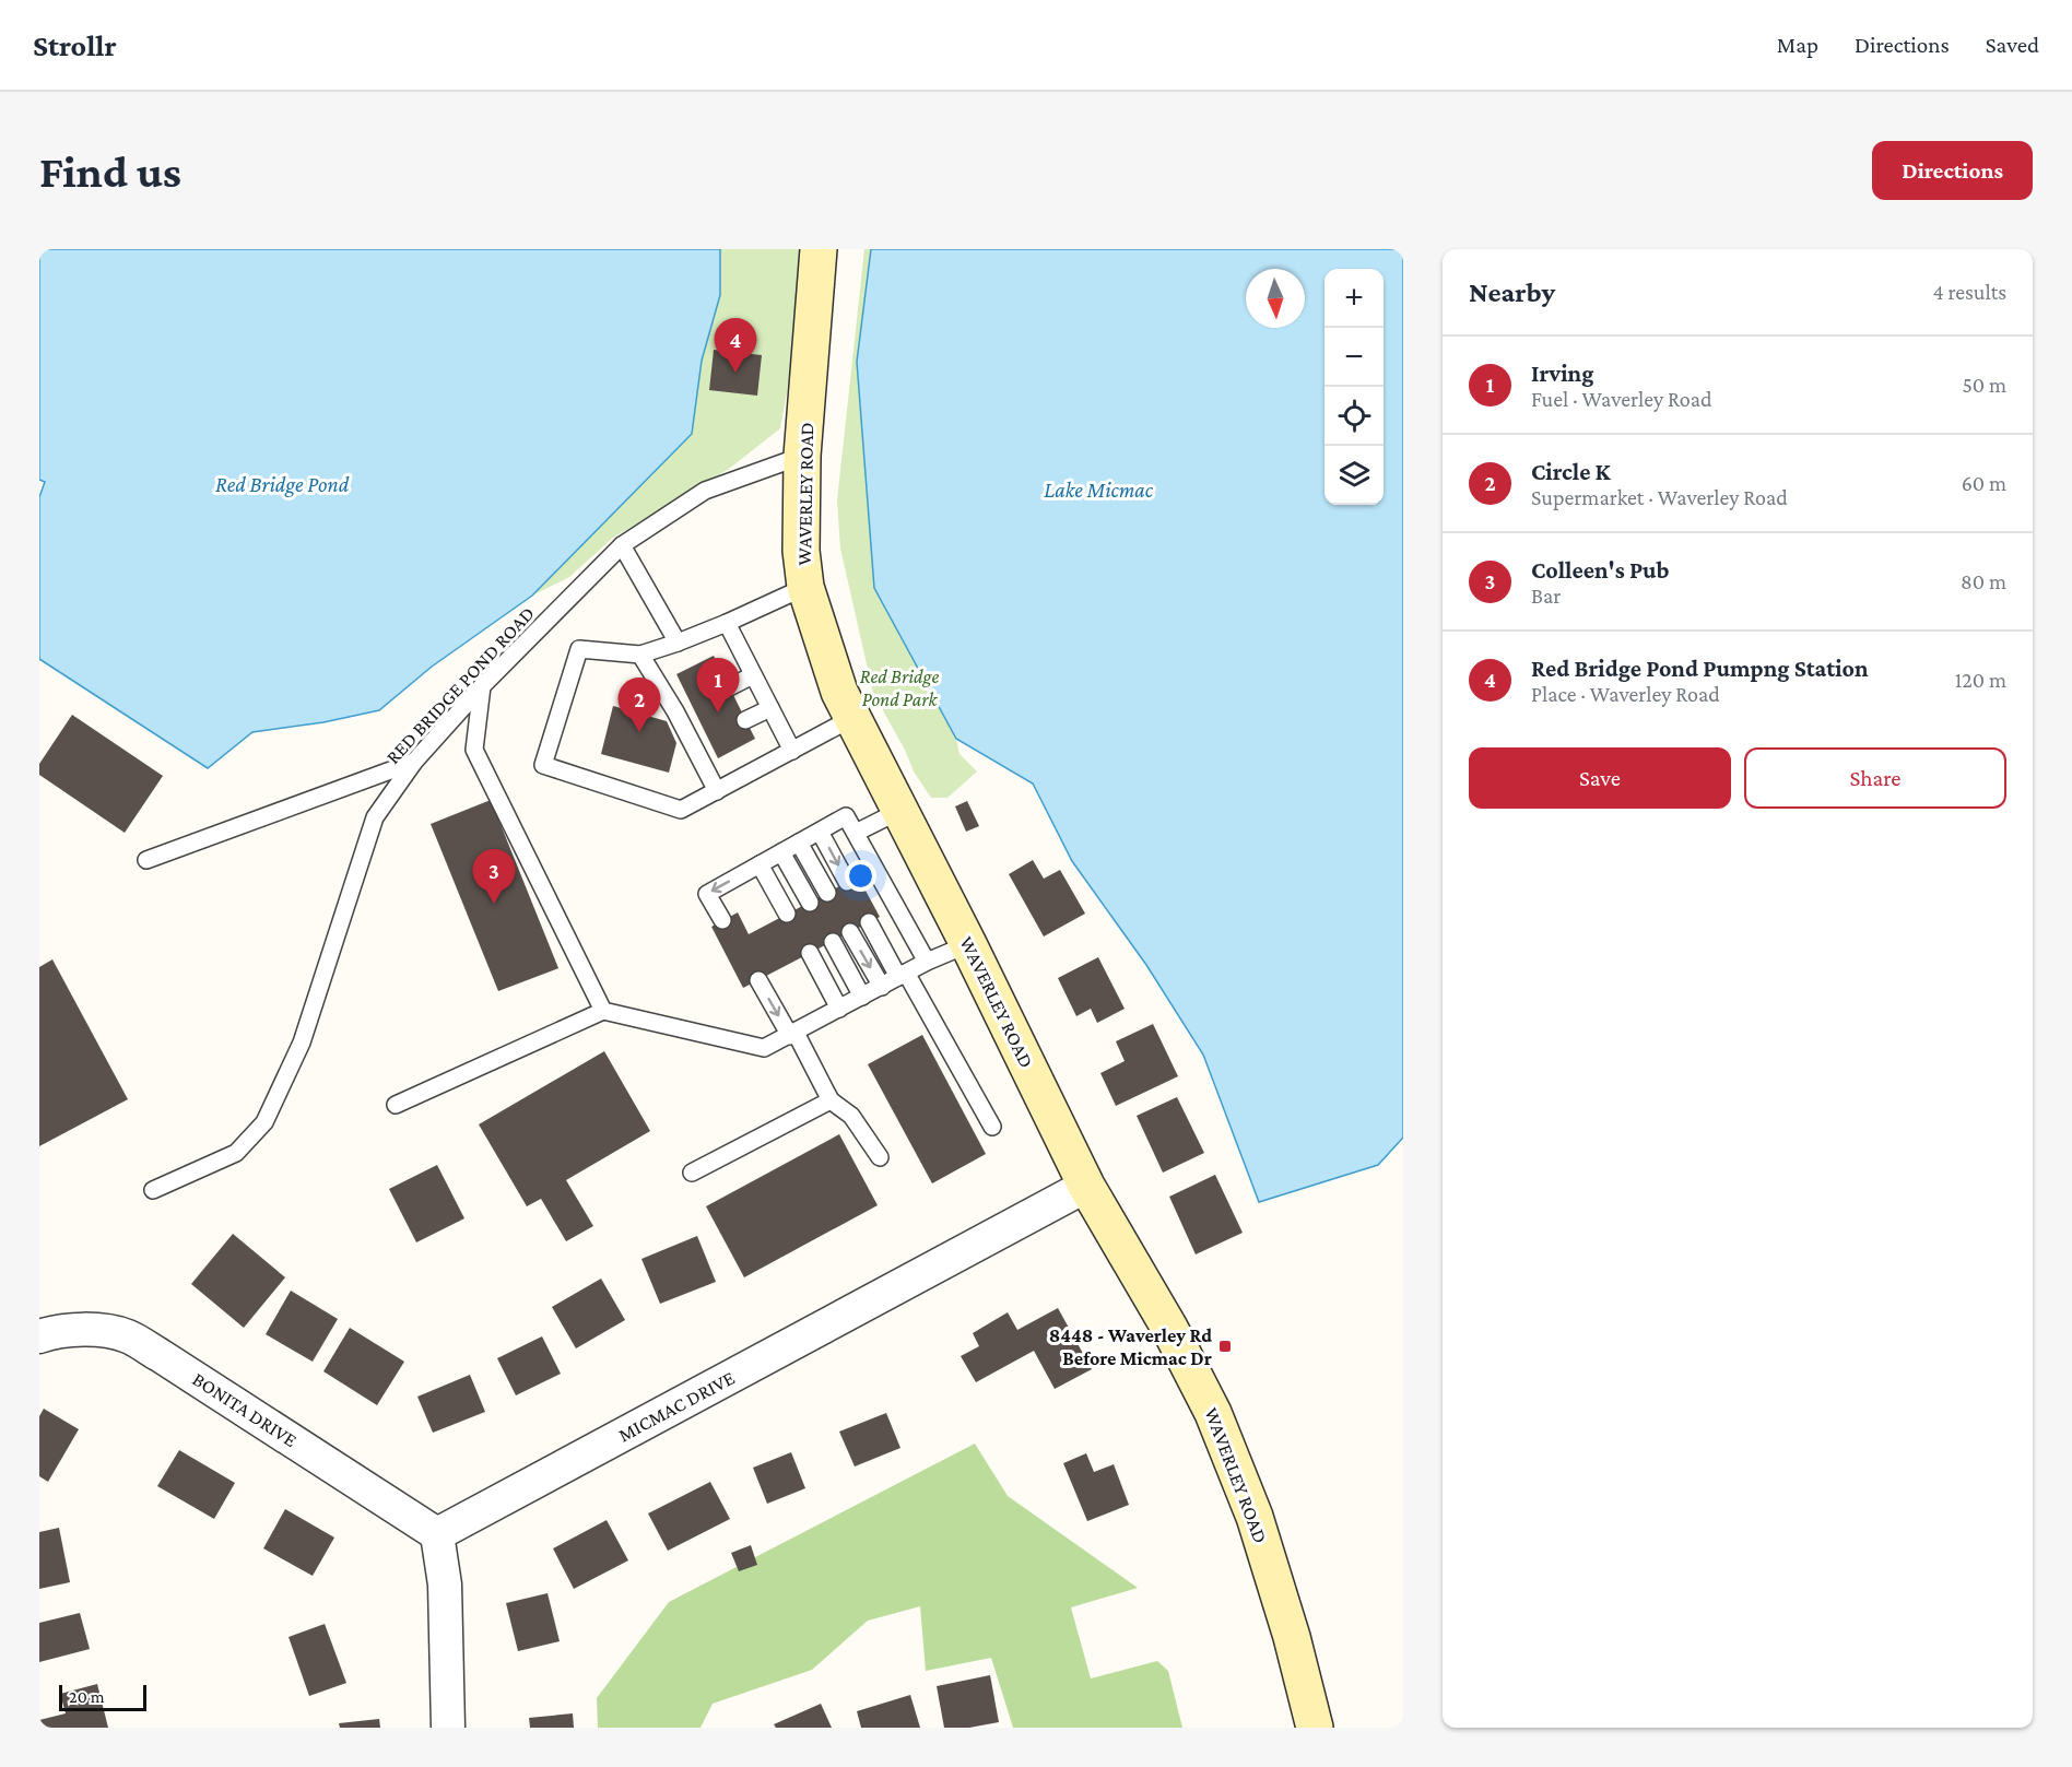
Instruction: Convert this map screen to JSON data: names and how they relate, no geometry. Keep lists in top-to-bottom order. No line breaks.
{"streets":{"main road":["WAVERLEY ROAD"],"street":["MICMAC DRIVE","BONITA DRIVE"],"lane":["RED BRIDGE POND ROAD"]},"crossings":[["WAVERLEY ROAD","RED BRIDGE POND ROAD"],["WAVERLEY ROAD","MICMAC DRIVE"],["MICMAC DRIVE","BONITA DRIVE"]],"water":["Red Bridge Pond","Lake Micmac"],"parks":["Red Bridge Pond Park"],"places":{"transit":["8448 - Waverley Rd Before Micmac Dr"]},"scale_bar":"20 m","north":"bottom","page":{"header":"Strollr","nav":["Map","Directions","Saved"],"buttons":["Directions",["Save","Share"]],"title":"Find us","heading":["Nearby","4 results"],"map_buttons":["+","−"],"pins":["4","1","2","3"],"list":[{"mark":"1","name":"Irving","note":"Fuel · Waverley Road","value":"50 m"},{"mark":"2","name":"Circle K","note":"Supermarket · Waverley Road","value":"60 m"},{"mark":"3","name":"Colleen's Pub","note":"Bar","value":"80 m"},{"mark":"4","name":"Red Bridge Pond Pumpng Station","note":"Place · Waverley Road","value":"120 m"}],"scale":"20 m"}}
